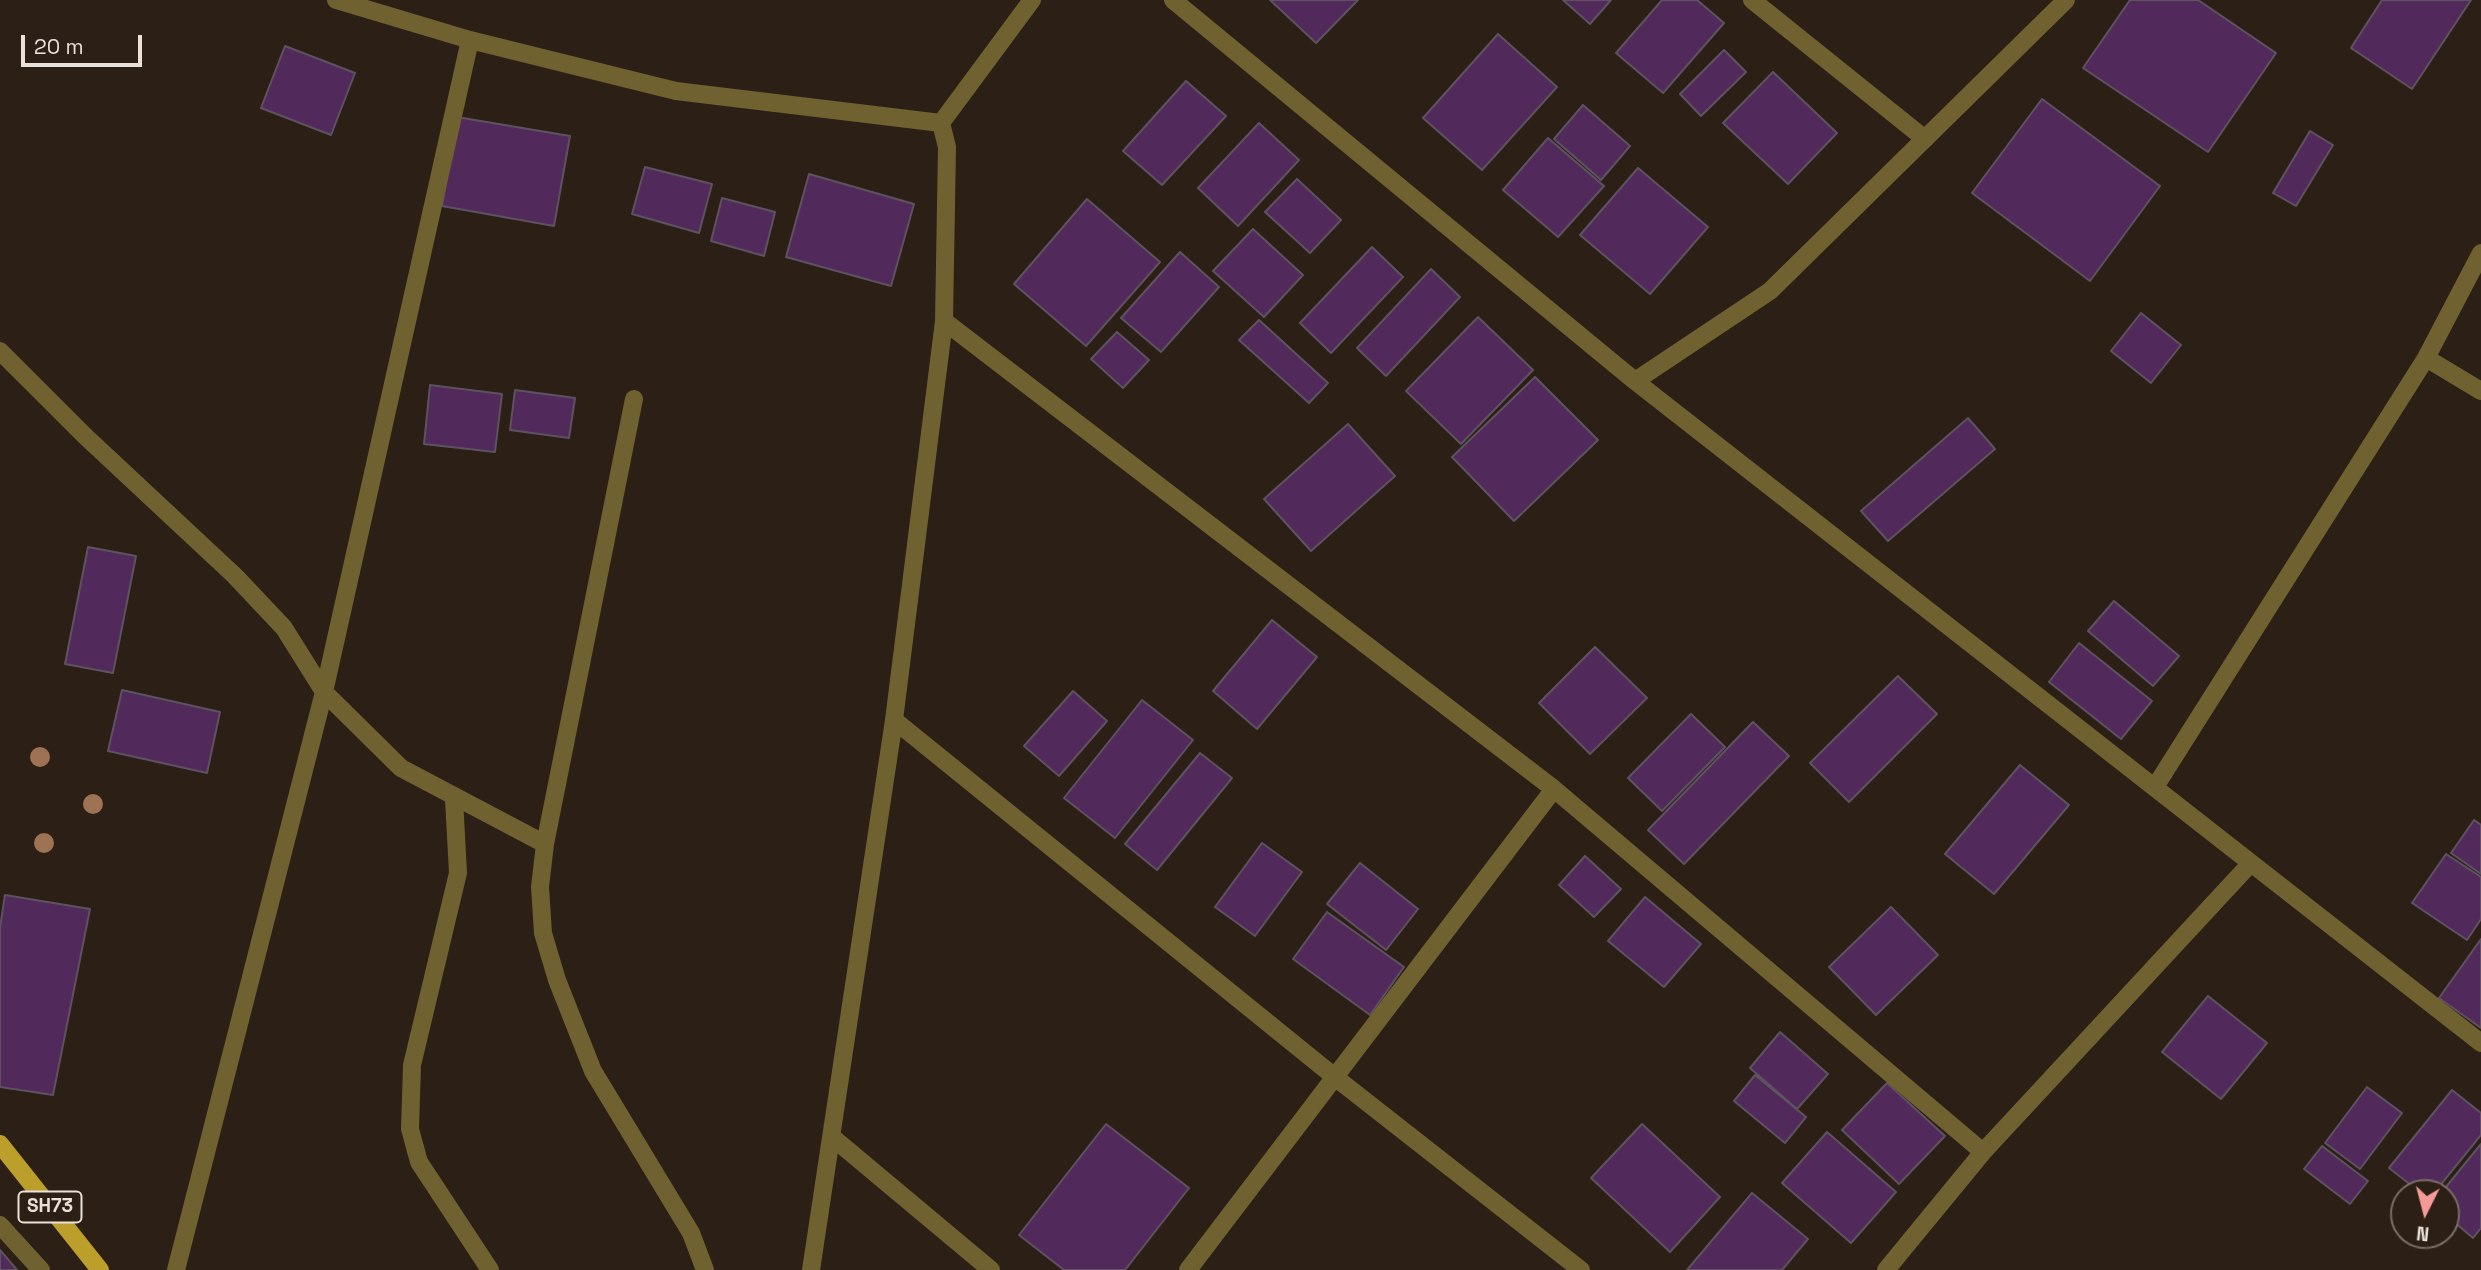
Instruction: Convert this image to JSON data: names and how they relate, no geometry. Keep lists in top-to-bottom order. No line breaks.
{"streets":{"main road":["SH73"]},"scale_bar":"20 m","north":"bottom"}
